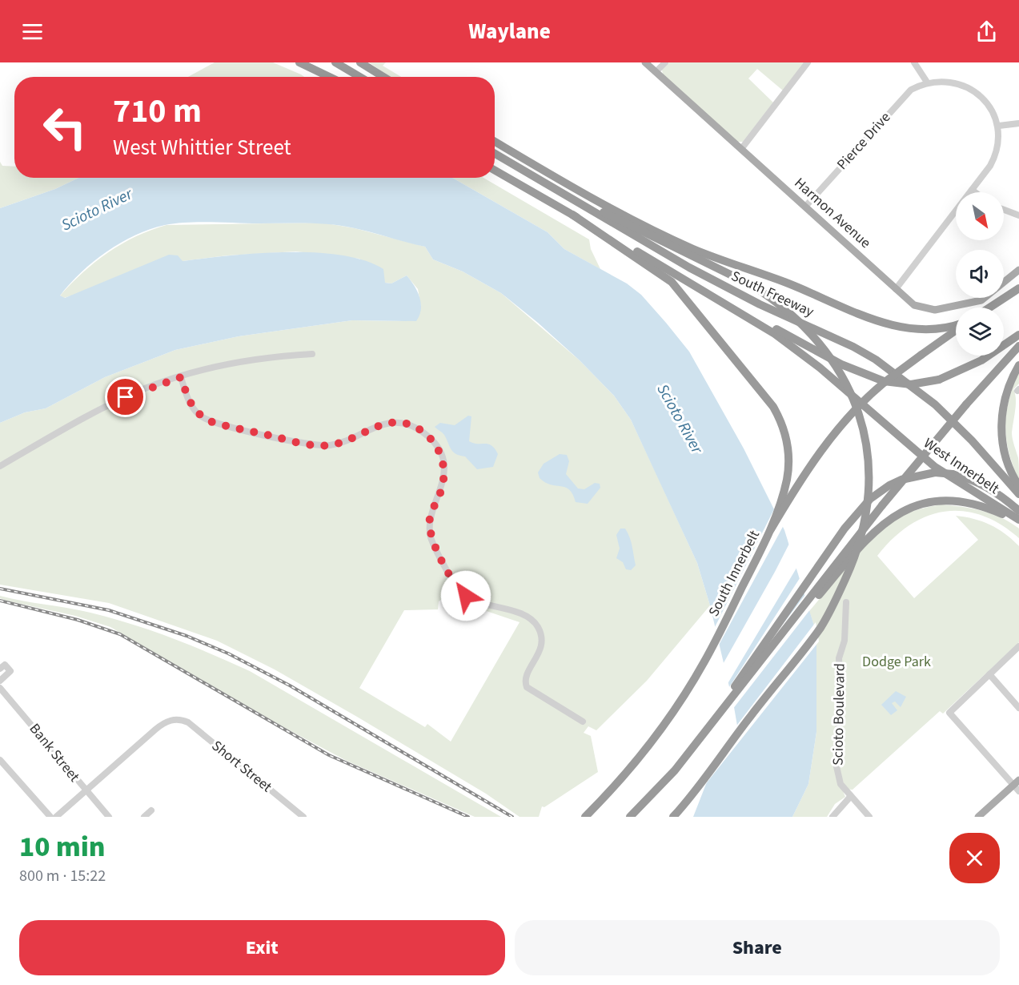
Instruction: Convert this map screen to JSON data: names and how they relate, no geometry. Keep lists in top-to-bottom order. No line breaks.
{"streets":{"highway":["South Freeway","West Innerbelt","South Innerbelt"],"main road":["Harmon Avenue"],"street":["Pierce Drive","Scioto Boulevard","Bank Street","Short Street"]},"crossings":[["Pierce Drive","Harmon Avenue"],["South Freeway","West Innerbelt"],["Bank Street","Short Street"]],"water":["Scioto River"],"parks":["Dodge Park"],"north":"bottom right","page":{"header":"Waylane","turn":["710 m","West Whittier Street"],"heading":["10 min","800 m · 15:22"],"buttons":["Exit","Share"]}}
